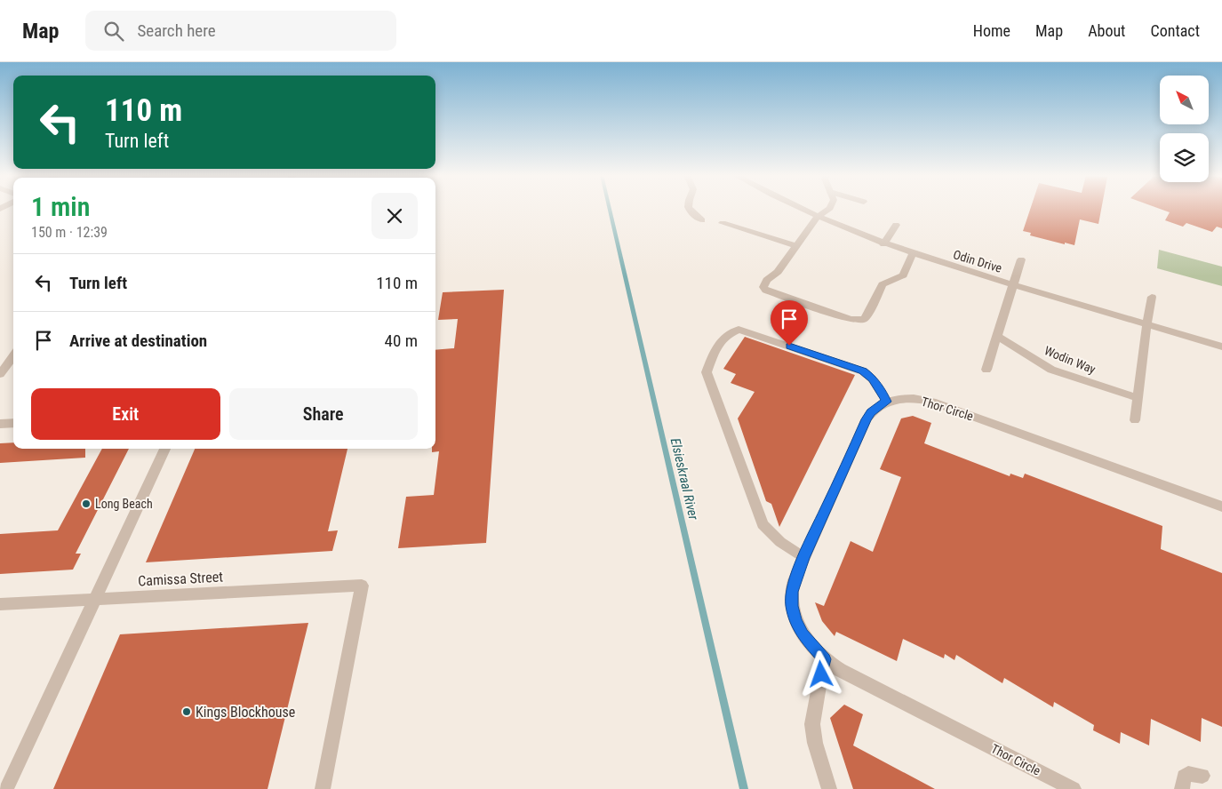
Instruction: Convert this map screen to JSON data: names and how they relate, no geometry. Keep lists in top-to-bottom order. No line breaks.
{"streets":{"street":["Odin Drive","Wodin Way","Thor Circle","Camissa Street"]},"water":["Elsieskraal River"],"places":["Long Beach","Kings Blockhouse"],"north":"top left","page":{"header":"Map","search":"Search here","nav":["Home","Map","About","Contact"],"turn":["110 m","Turn left"],"heading":["1 min","150 m · 12:39"],"list":[{"name":"Turn left","value":"110 m"},{"name":"Arrive at destination","value":"40 m"}],"buttons":["Exit","Share"]}}
